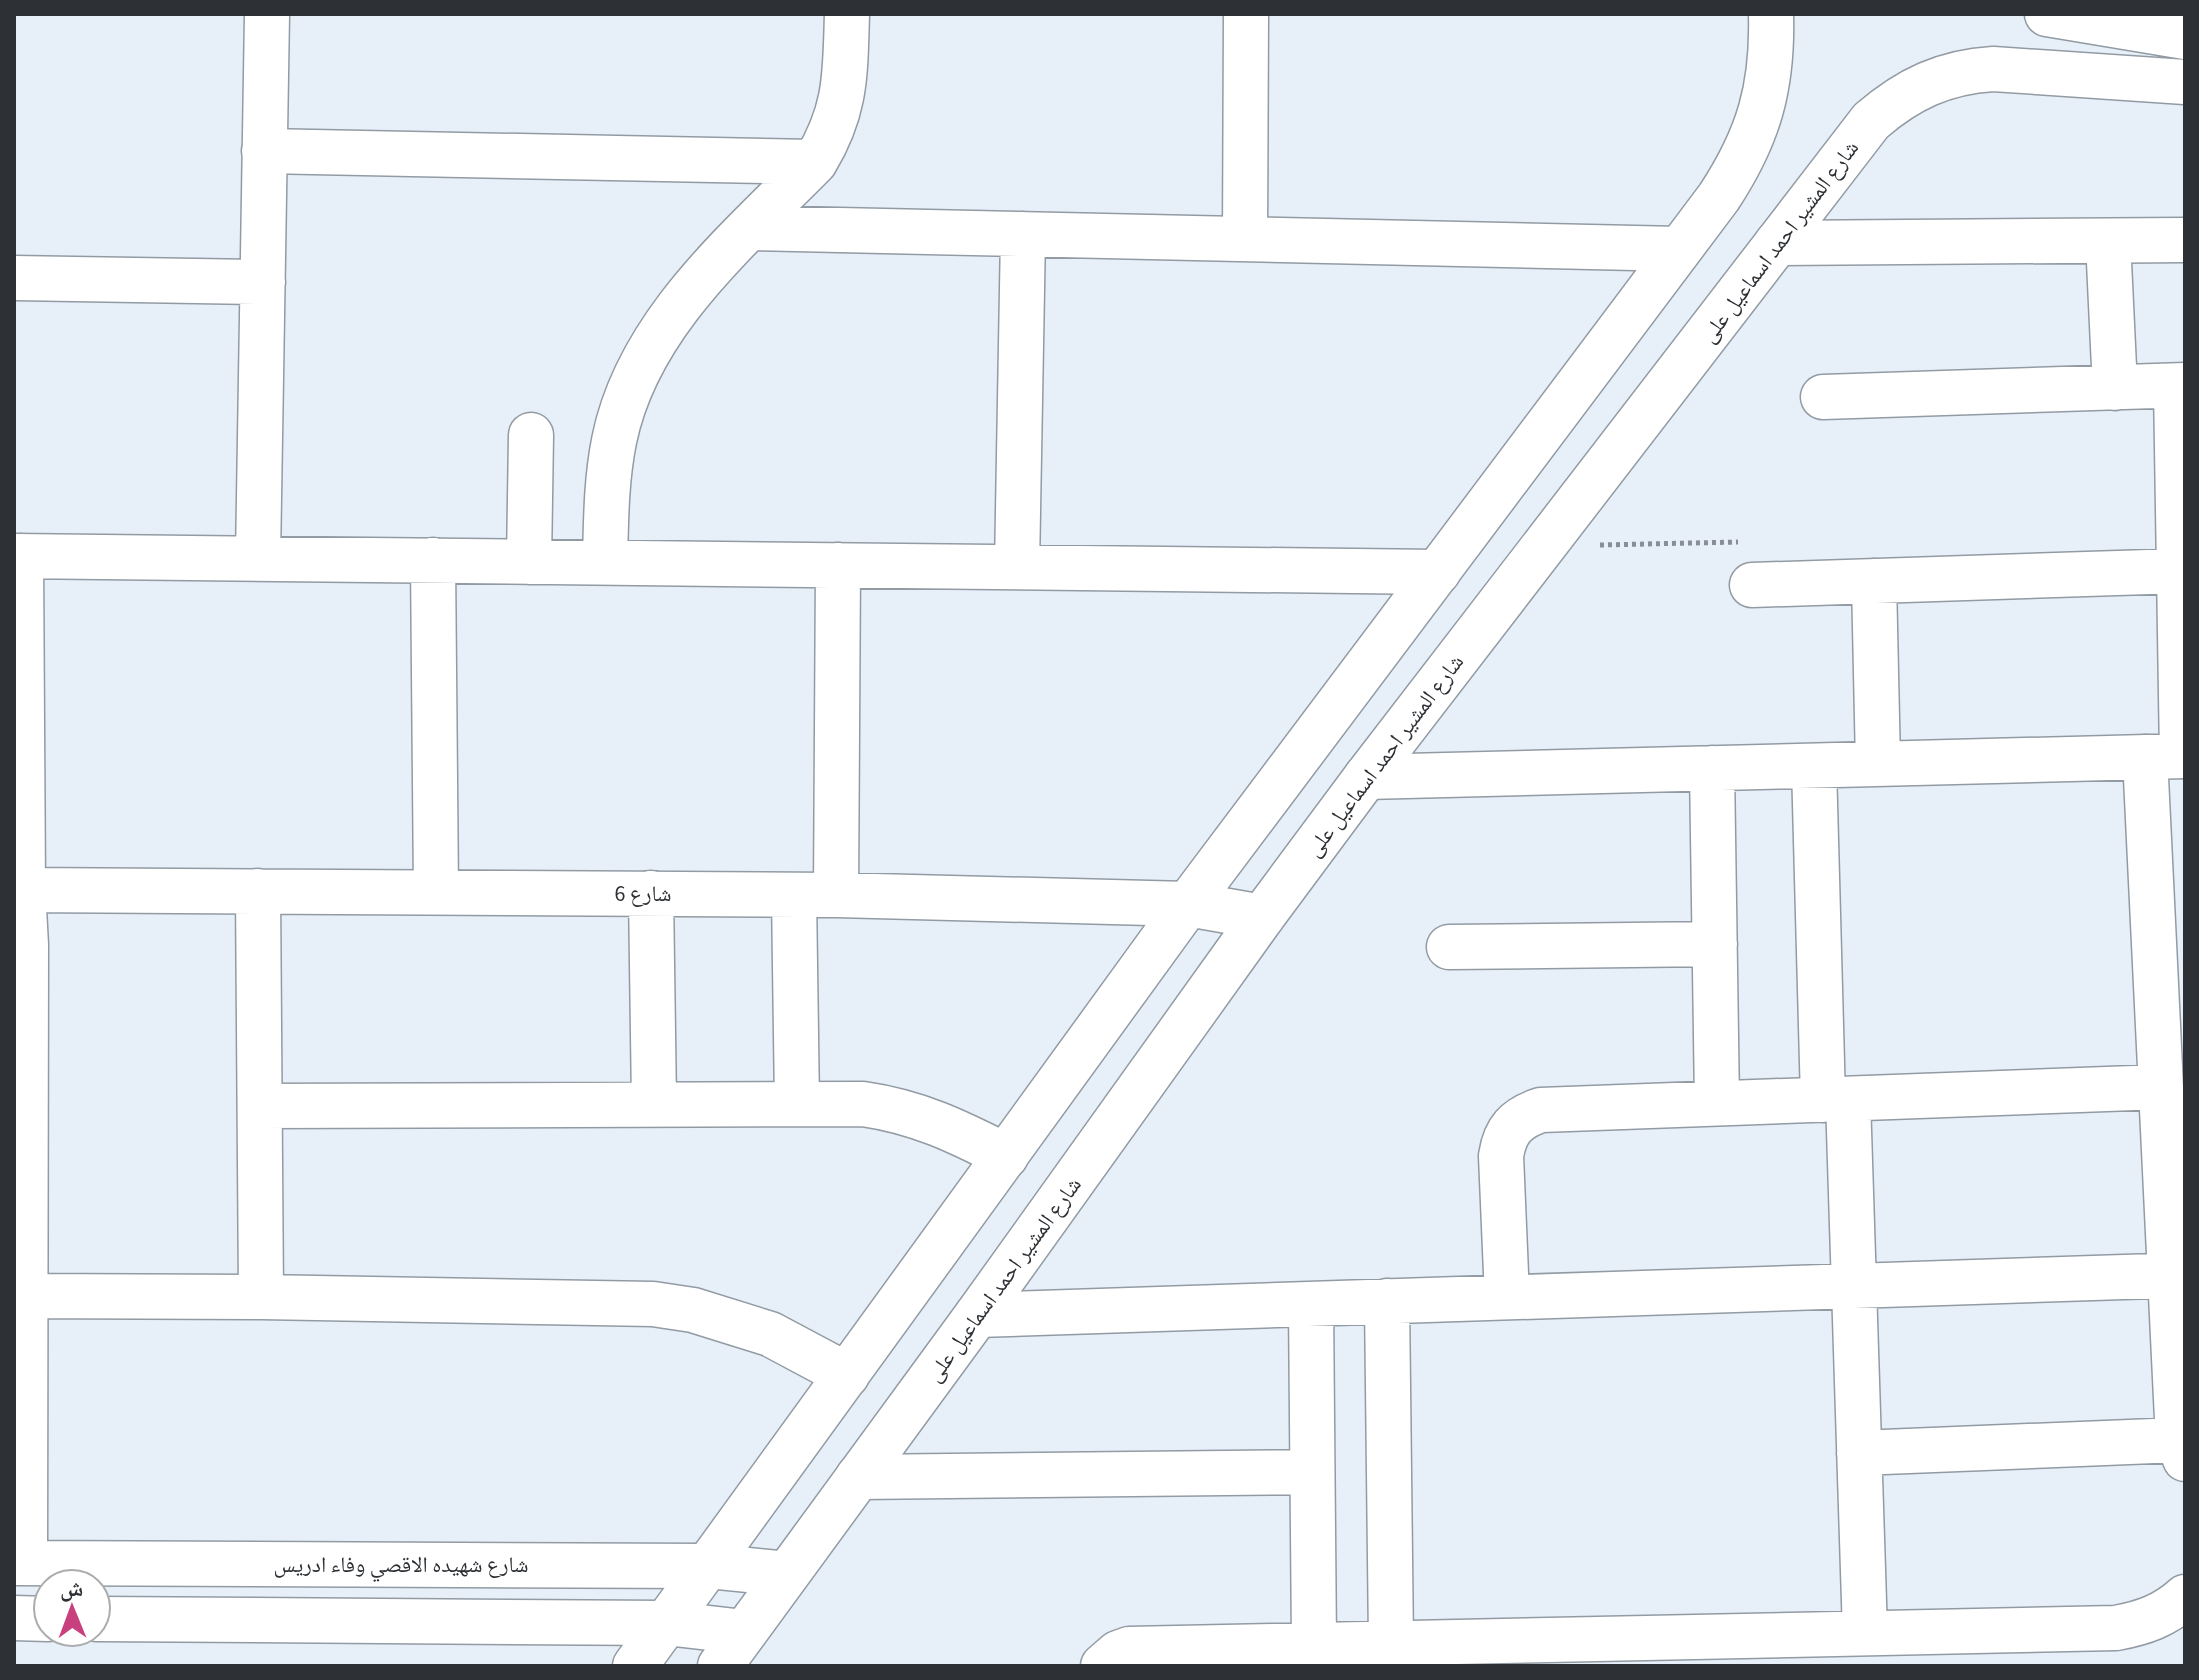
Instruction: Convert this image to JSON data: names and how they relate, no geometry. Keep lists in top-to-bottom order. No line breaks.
{"streets":{"street":["شارع المشير احمد اسماعيل على","شارع 6","شارع شهيده الاقصي وفاء ادريس"]},"crossings":[["شارع المشير احمد اسماعيل على","شارع 6"],["شارع المشير احمد اسماعيل على","شارع شهيده الاقصي وفاء ادريس"]],"north":"top"}
